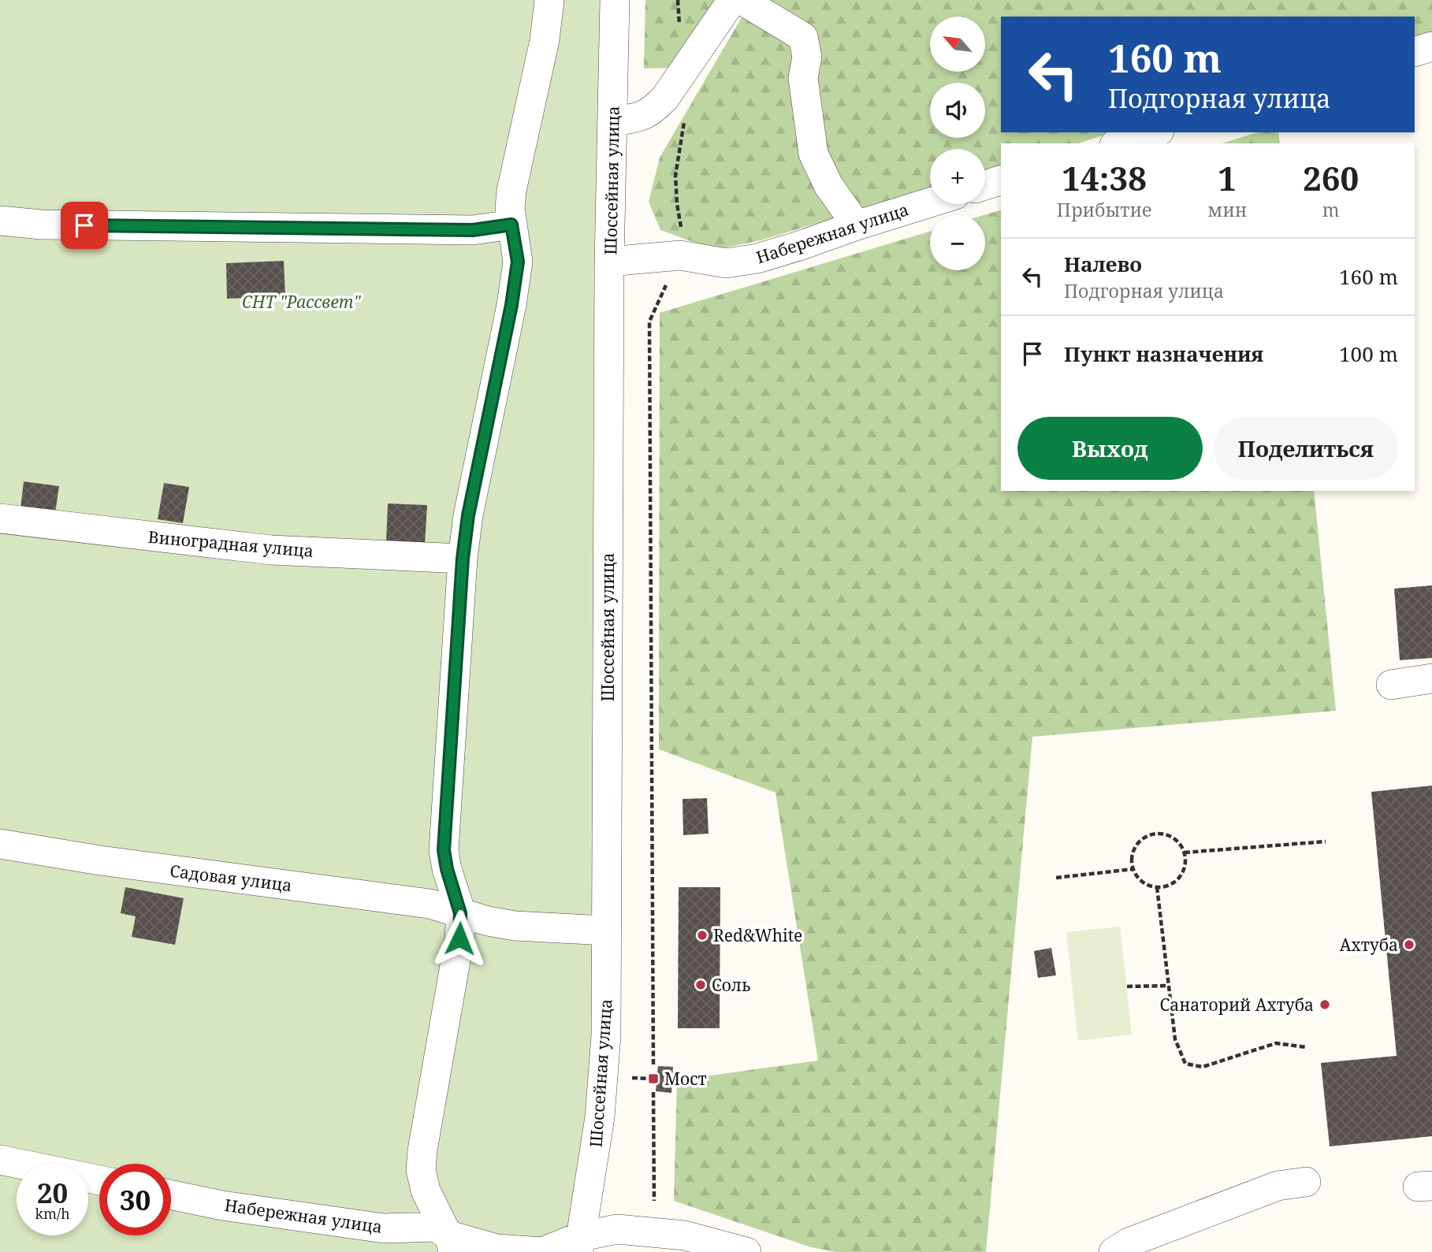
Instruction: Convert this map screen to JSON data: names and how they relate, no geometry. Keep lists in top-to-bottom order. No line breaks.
{"streets":{"street":["Шоссейная улица","Набережная улица","Виноградная улица","Садовая улица"]},"crossings":[["Шоссейная улица","Набережная улица"],["Шоссейная улица","Садовая улица"]],"parks":["СНТ \"Рассвет\""],"places":{"other":["Red&White","Ахтуба","Соль","Санаторий Ахтуба"],"transit":["Мост"]},"north":"top left","page":{"map_buttons":["+","−"],"turn":["160 m","Подгорная улица"],"eta":["14:38","Прибытие","1","мин","260","m"],"list":[{"name":"Налево","note":"Подгорная улица","value":"160 m"},{"name":"Пункт назначения","value":"100 m"}],"buttons":["Выход","Поделиться"],"speed":"20 km/h","limit":"30"}}
